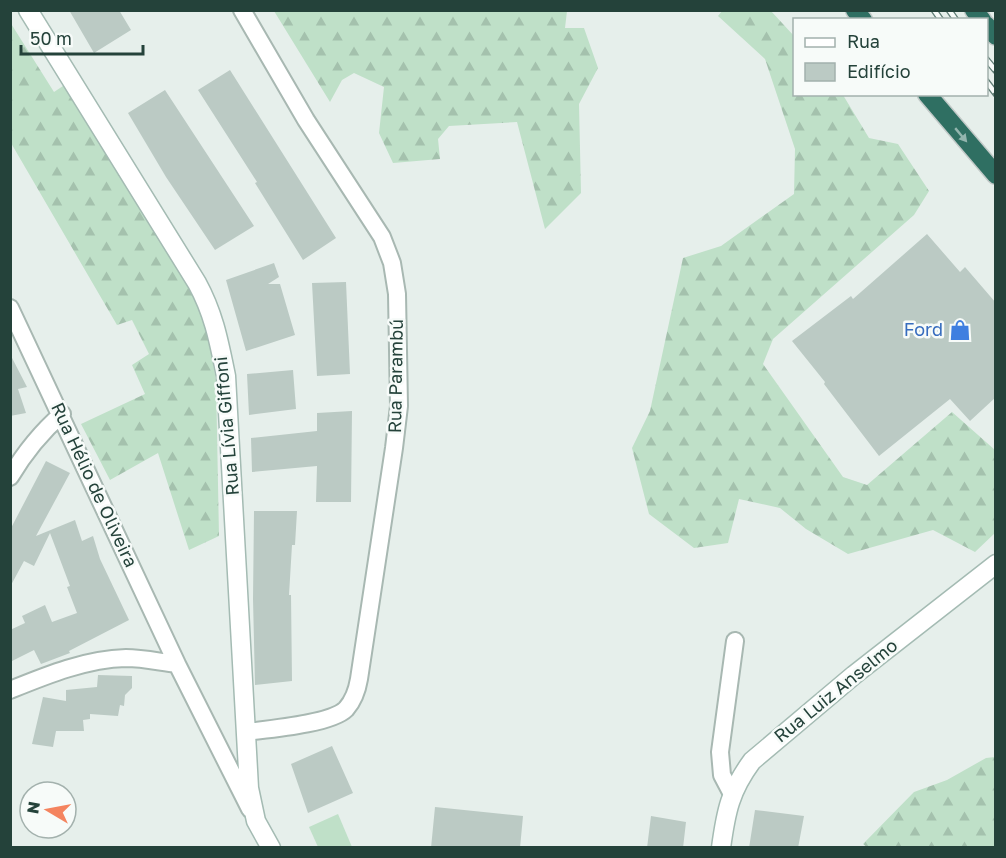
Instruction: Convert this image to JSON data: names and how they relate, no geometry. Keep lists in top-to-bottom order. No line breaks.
{"streets":{"street":["Rua Parambú","Rua Lívia Giffoni","Rua Hélio de Oliveira","Rua Luiz Anselmo"]},"crossings":[["Rua Parambú","Rua Lívia Giffoni"],["Rua Lívia Giffoni","Rua Hélio de Oliveira"]],"places":{"shop":["Ford"]},"legend":["Rua","Edifício"],"scale_bar":"50 m","north":"left"}
